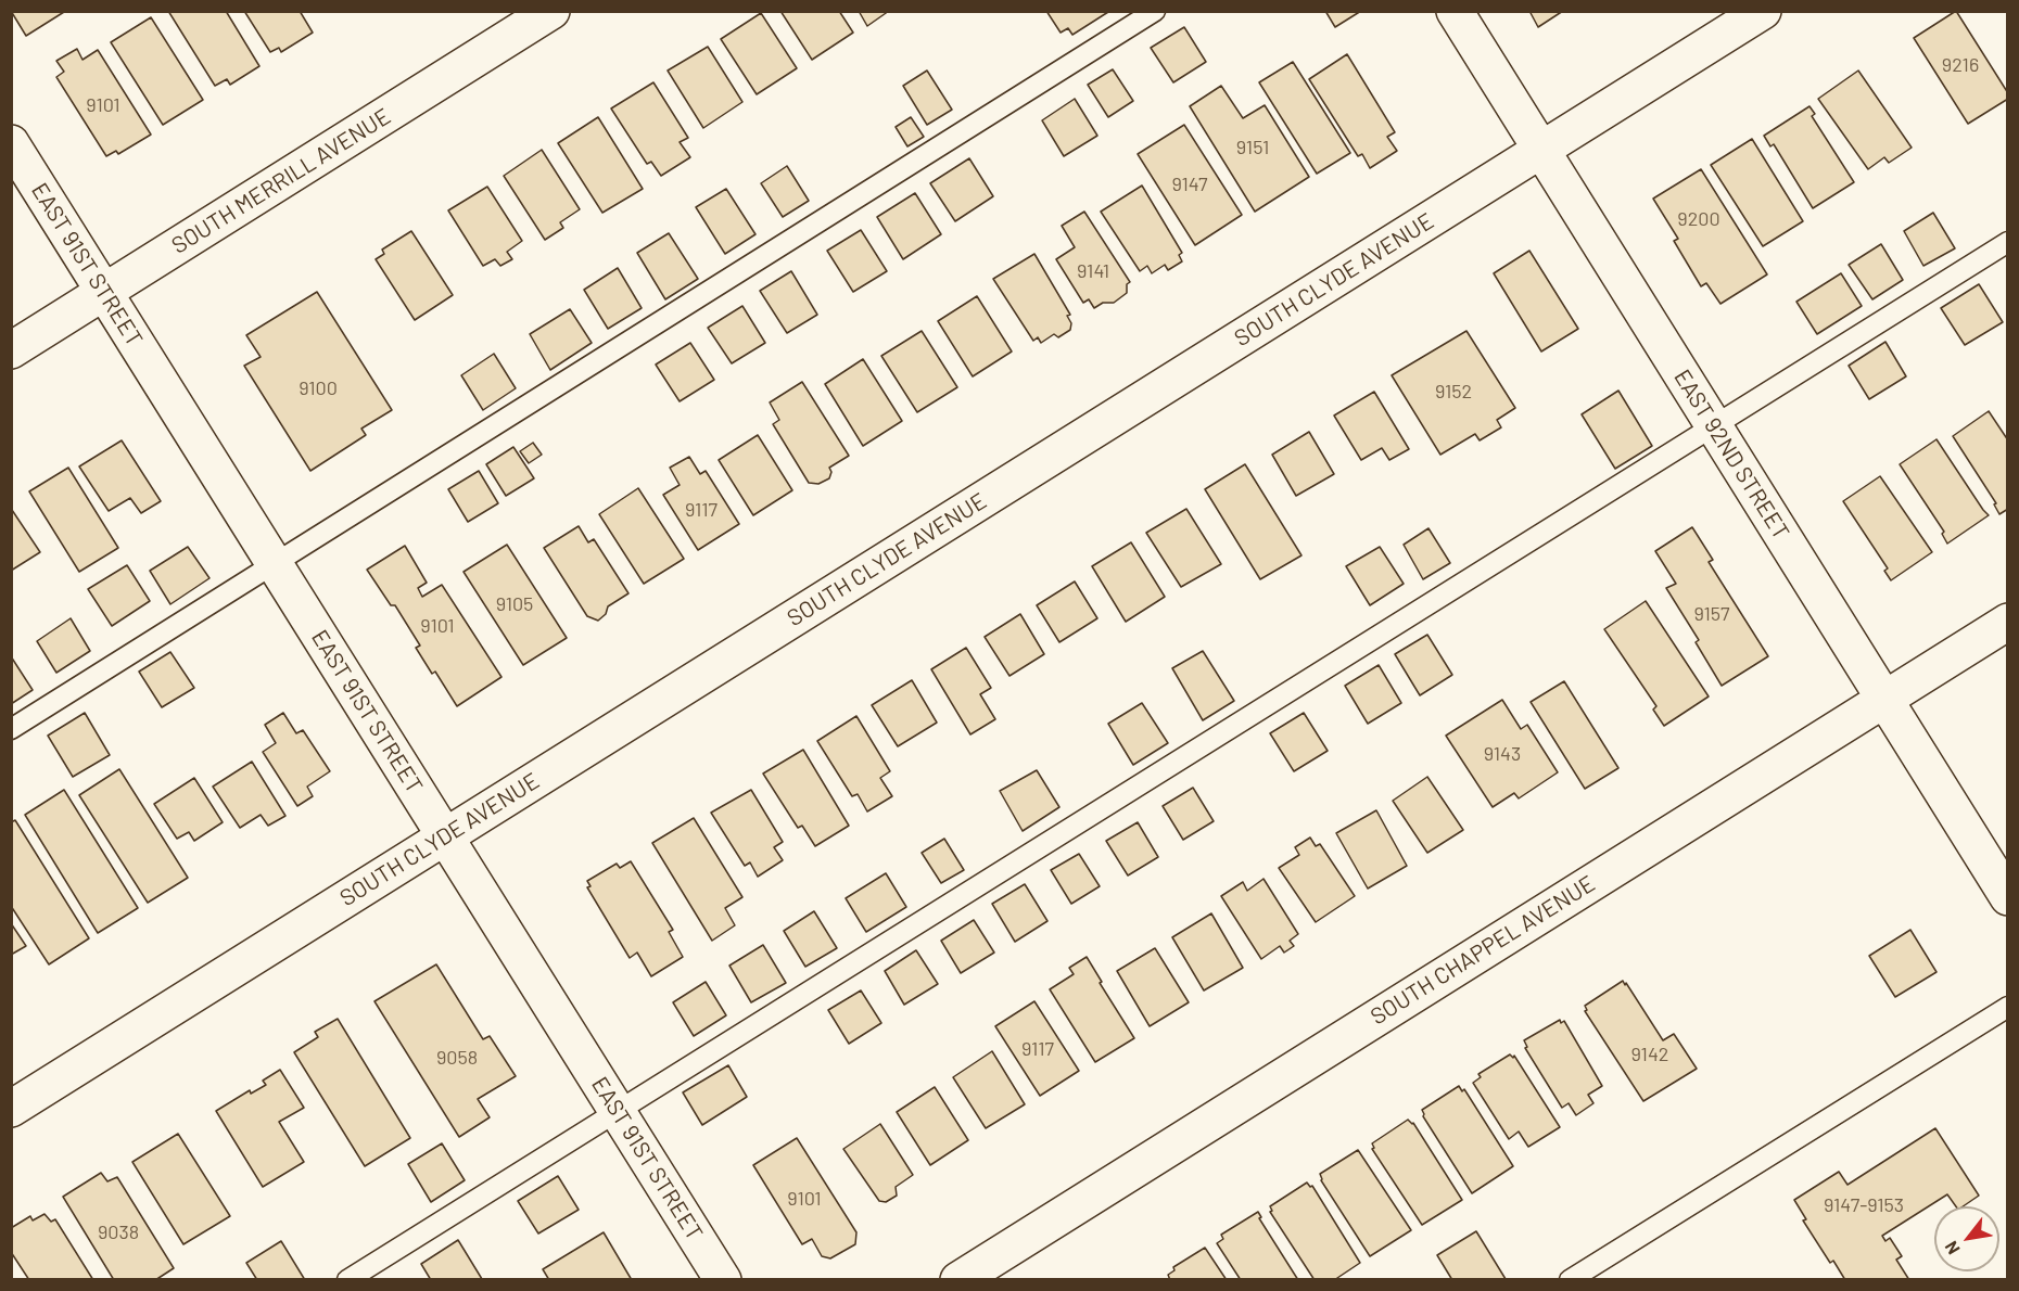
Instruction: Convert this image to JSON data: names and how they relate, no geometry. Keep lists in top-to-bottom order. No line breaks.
{"streets":{"street":["SOUTH MERRILL AVENUE","EAST 91ST STREET","SOUTH CLYDE AVENUE","EAST 92ND STREET","SOUTH CHAPPEL AVENUE"]},"crossings":[["SOUTH MERRILL AVENUE","EAST 91ST STREET"],["EAST 91ST STREET","SOUTH CLYDE AVENUE"],["SOUTH CLYDE AVENUE","EAST 92ND STREET"],["EAST 92ND STREET","SOUTH CHAPPEL AVENUE"]],"house_numbers":["9216","9101","9151","9147","9200","9141","9100","9152","9117","9105","9157","9101","9143","9117","9142","9058","9101","9147-9153","9038"],"north":"bottom left"}
